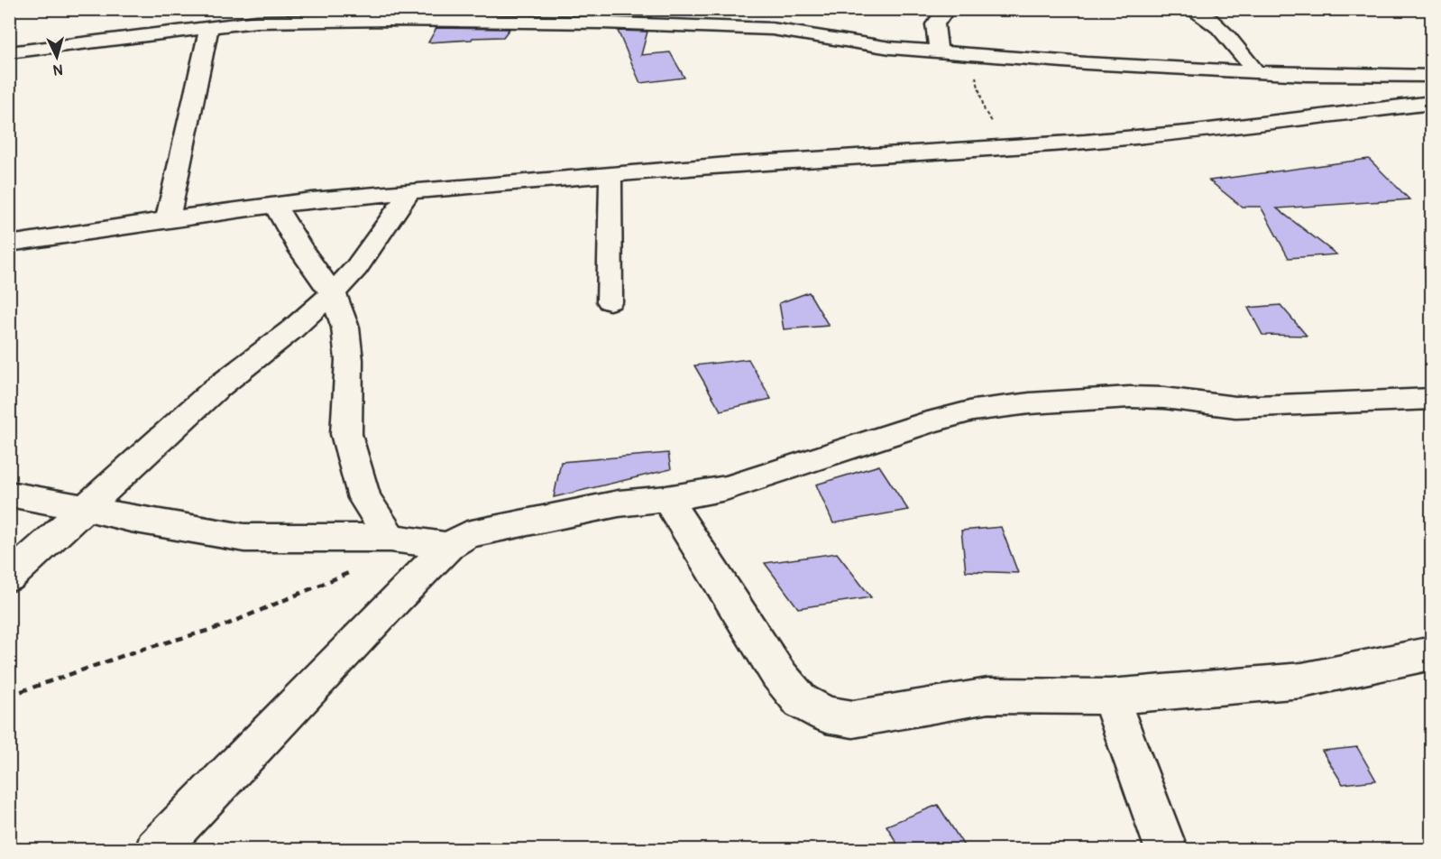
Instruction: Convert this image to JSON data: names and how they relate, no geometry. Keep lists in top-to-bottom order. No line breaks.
{"north":"bottom"}
